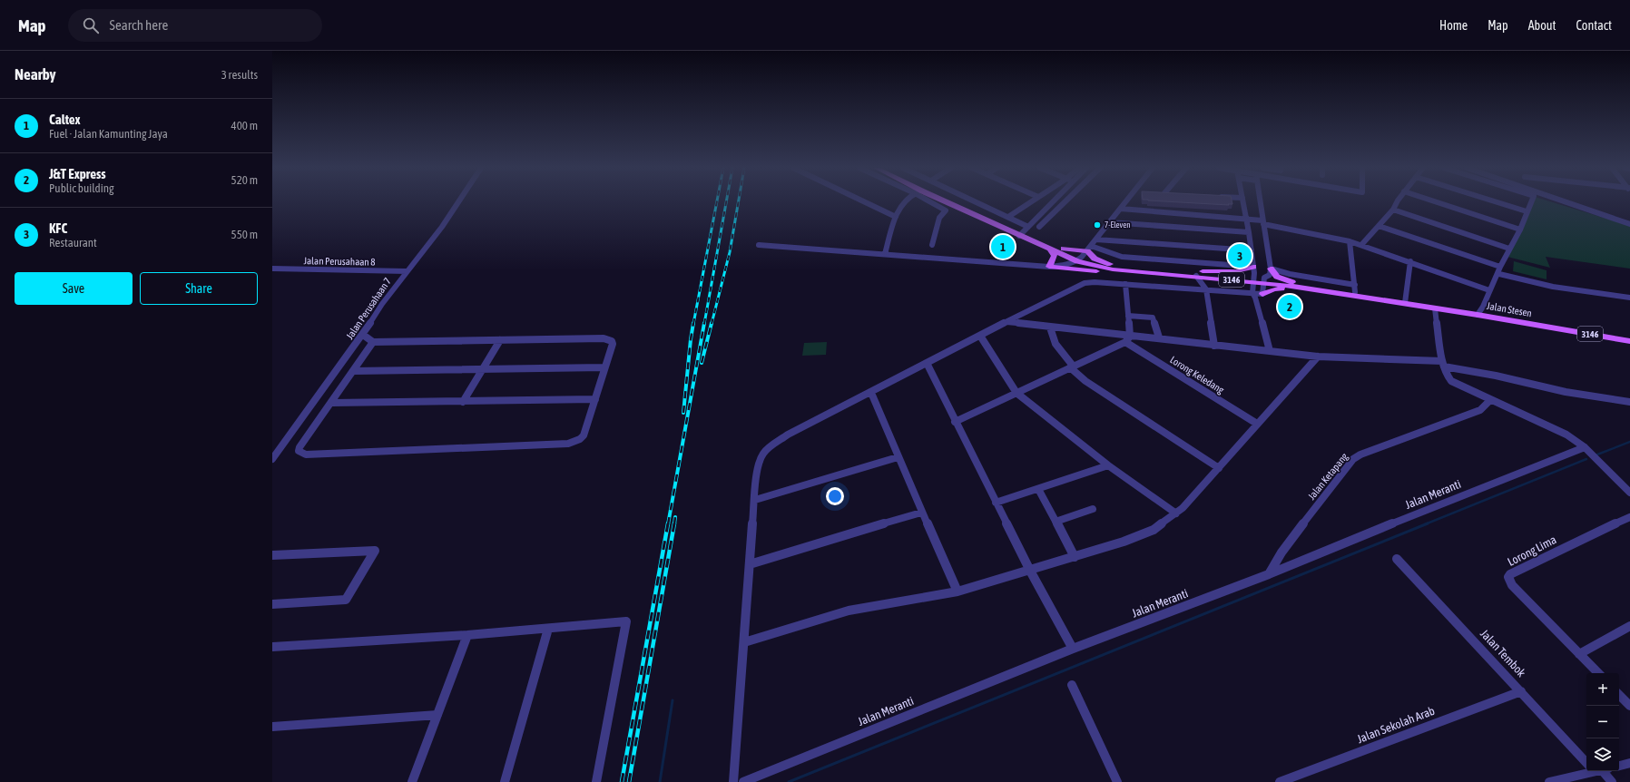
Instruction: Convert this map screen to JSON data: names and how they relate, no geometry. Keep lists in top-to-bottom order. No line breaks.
{"streets":{"main road":["3146","Jalan Stesen"],"street":["Jalan Perusahaan 8","Jalan Perusahaan 7","Lorong Keledang","Jalan Ketapang","Jalan Meranti","Lorong Lima","Jalan Tembok","Jalan Sekolah Arab"]},"crossings":[["Jalan Perusahaan 8","Jalan Perusahaan 7"],["3146","Jalan Stesen"],["Jalan Ketapang","Jalan Meranti"],["Jalan Tembok","Jalan Sekolah Arab"]],"places":["7-Eleven"],"page":{"header":"Map","search":"Search here","nav":["Home","Map","About","Contact"],"heading":["Nearby","3 results"],"list":[{"mark":"1","name":"Caltex","note":"Fuel · Jalan Kamunting Jaya","value":"400 m"},{"mark":"2","name":"J&T Express","note":"Public building","value":"520 m"},{"mark":"3","name":"KFC","note":"Restaurant","value":"550 m"}],"pins":["1","3","2"],"buttons":["Save","Share"],"map_buttons":["+","−"]}}
